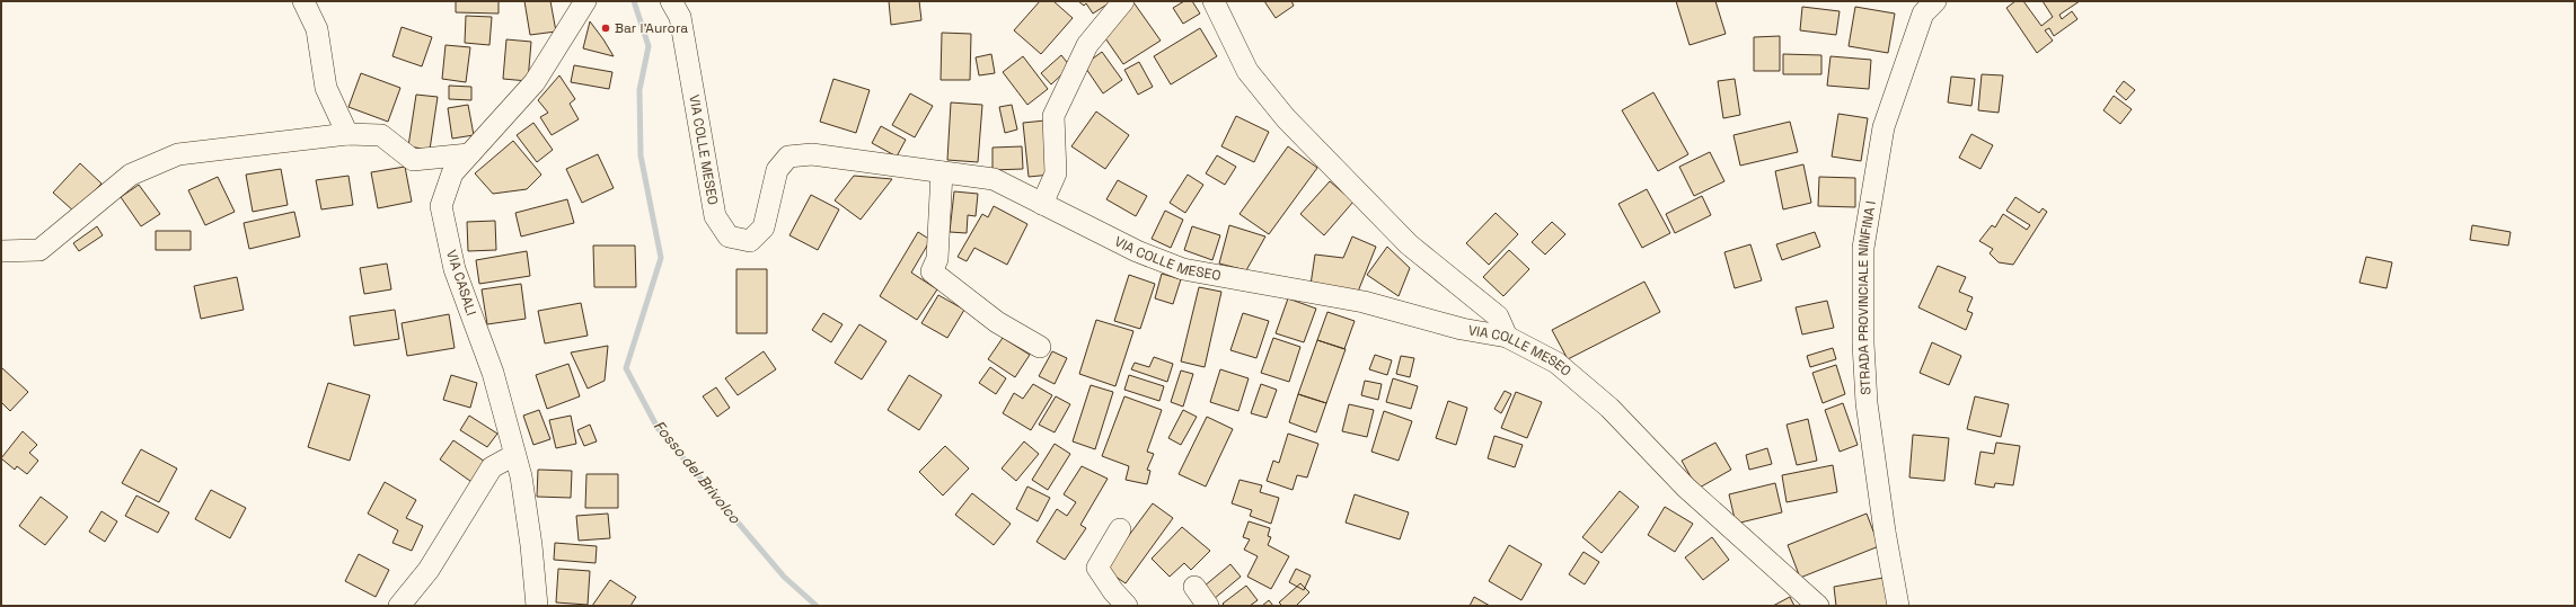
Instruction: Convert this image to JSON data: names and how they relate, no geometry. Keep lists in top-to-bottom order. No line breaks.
{"streets":{"street":["VIA COLLE MESEO","VIA CASALI","STRADA PROVINCIALE NINFINA I"]},"water":["Fosso del Brivolco"],"places":["Bar l'Aurora"]}
